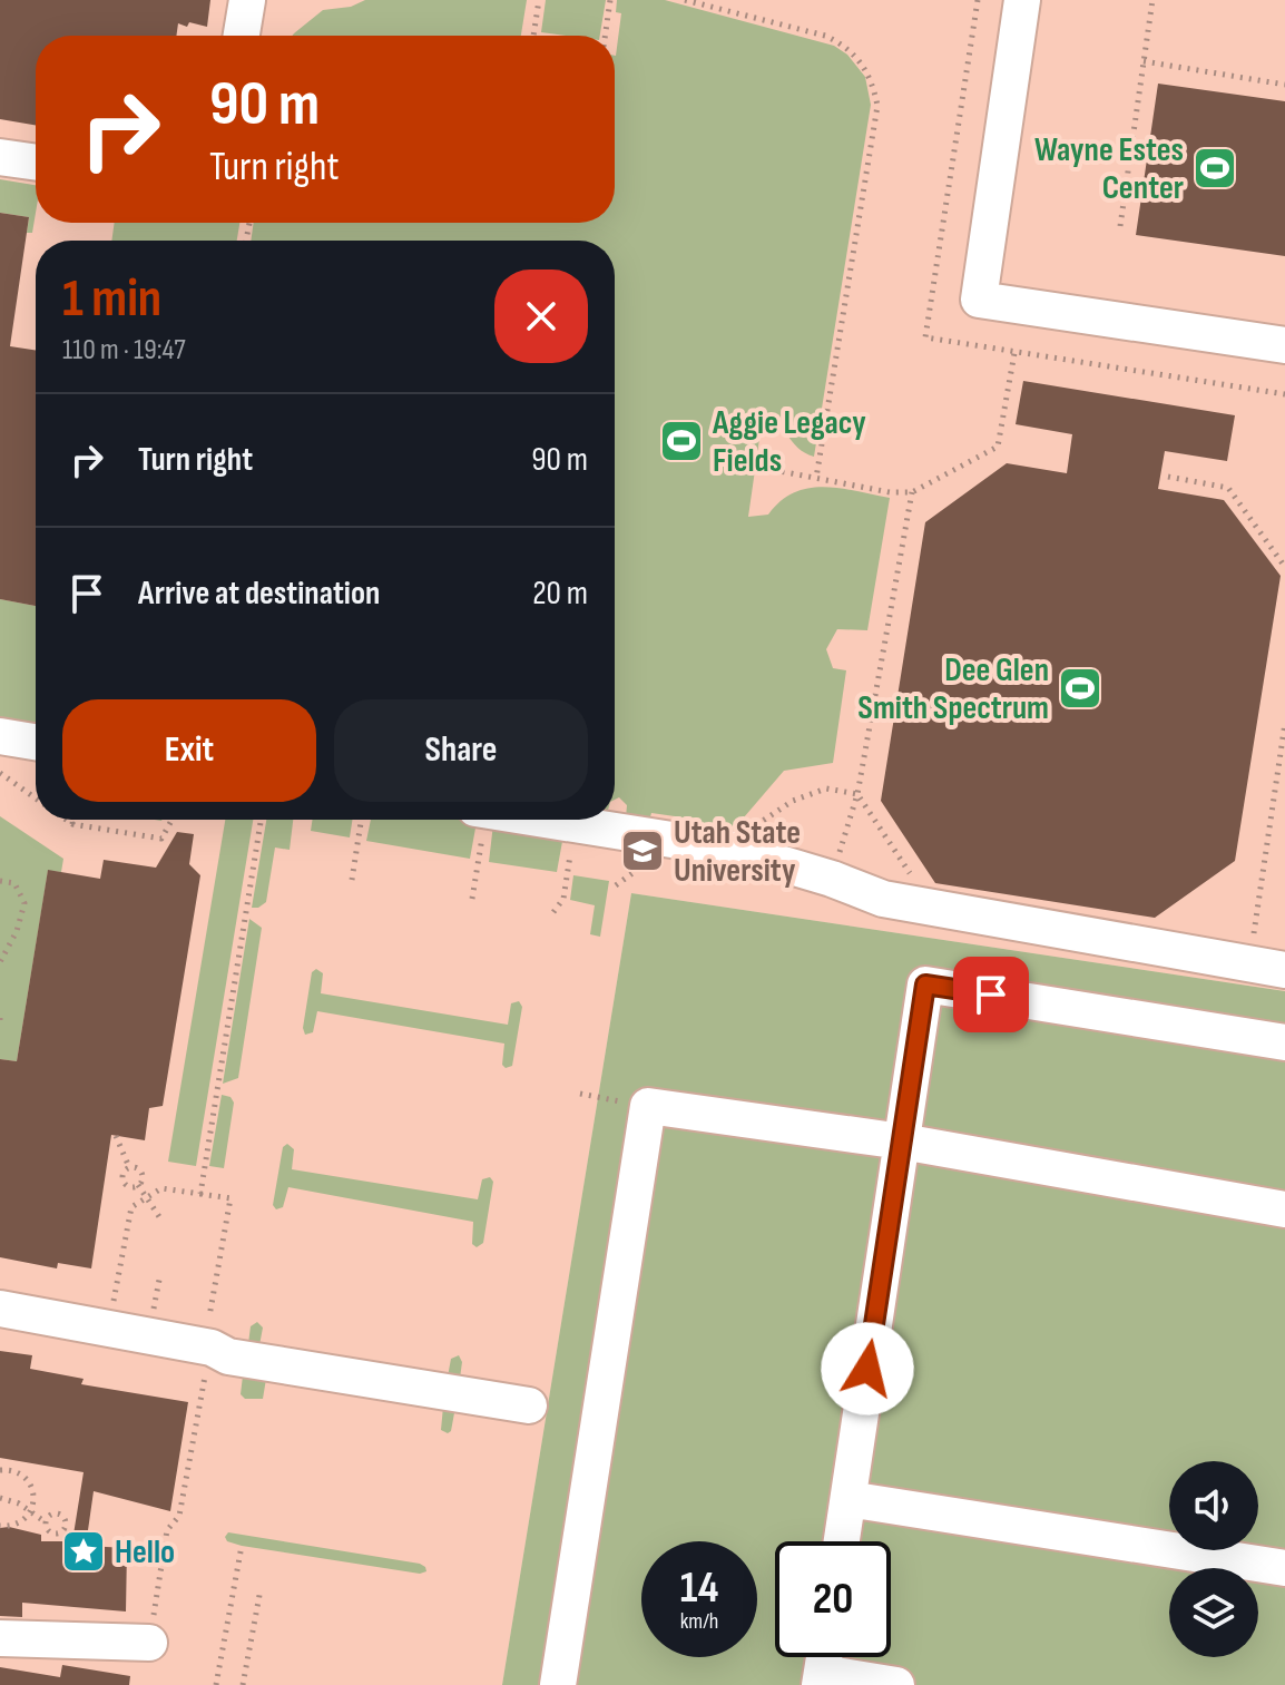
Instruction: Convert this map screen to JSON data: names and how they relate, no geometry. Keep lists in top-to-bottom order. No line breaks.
{"places":{"sports":["Wayne Estes Center","Aggie Legacy Fields","Dee Glen Smith Spectrum"],"school or university":["Utah State University"],"place":["Hello"]},"page":{"turn":["90 m","Turn right"],"heading":["1 min","110 m · 19:47"],"list":[{"name":"Turn right","value":"90 m"},{"name":"Arrive at destination","value":"20 m"}],"buttons":["Exit","Share"],"speed":"14 km/h","limit":"20"}}
